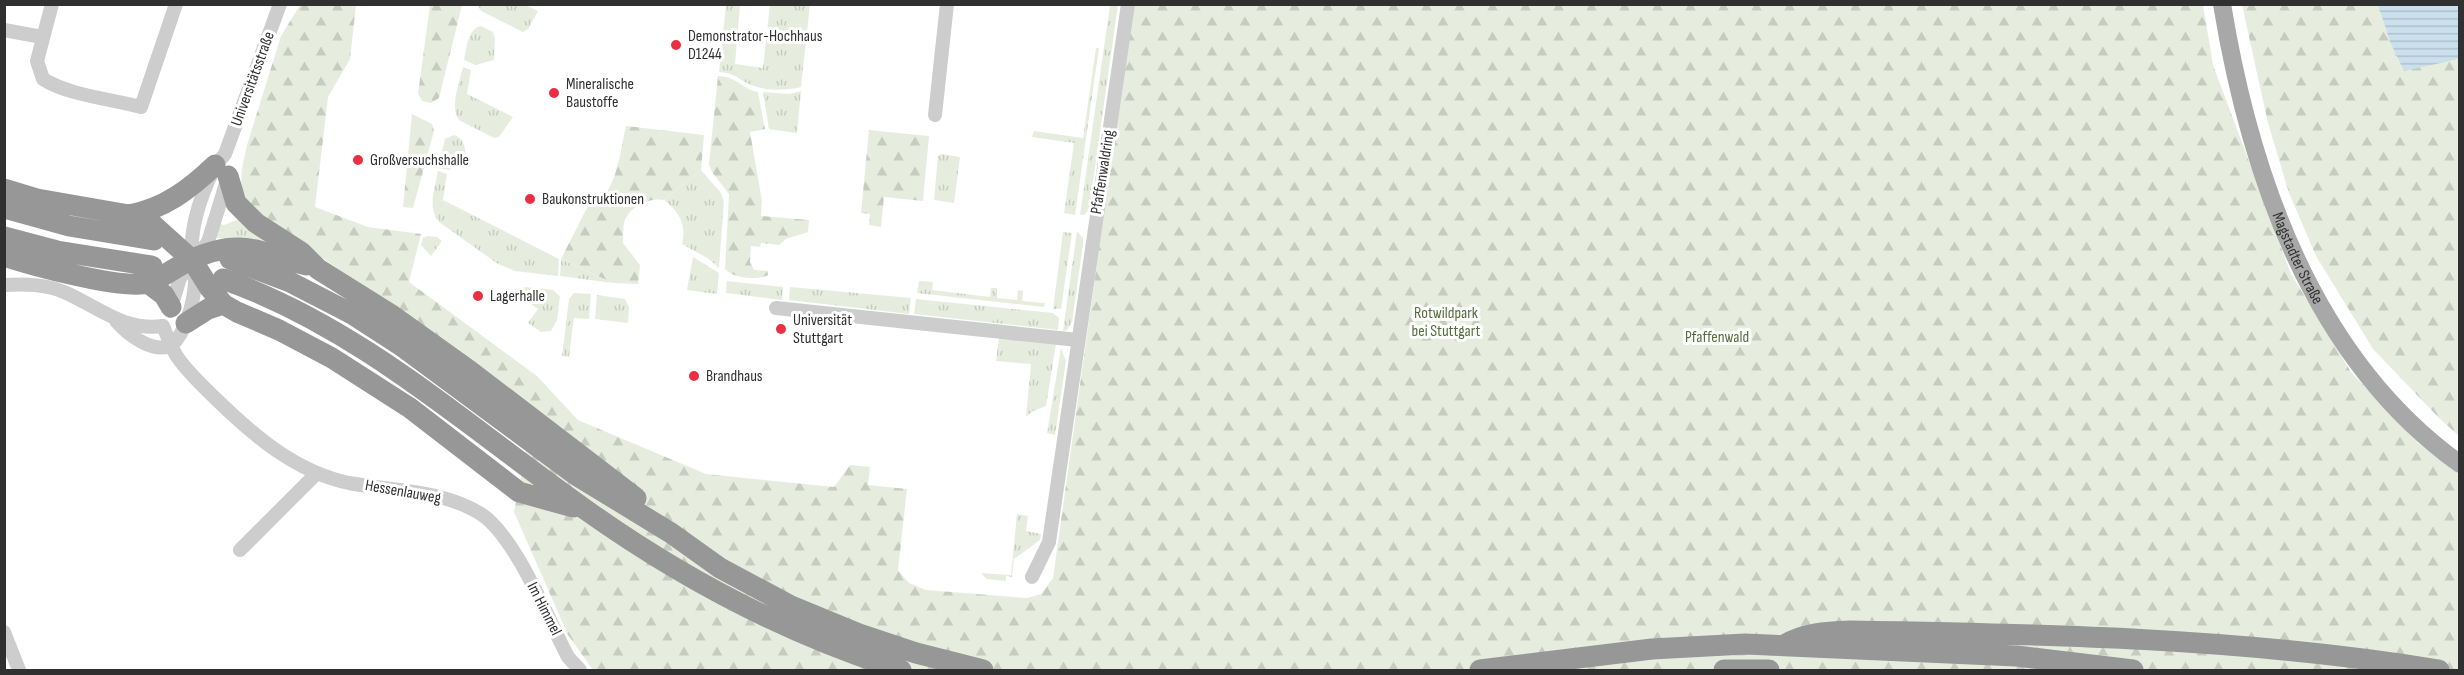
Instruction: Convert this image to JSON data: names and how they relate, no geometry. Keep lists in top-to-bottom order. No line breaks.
{"streets":{"main road":["Magstadter Straße"],"street":["Universitätsstraße","Pfaffenwaldring","Hessenlauweg","Im Himmel"]},"crossings":[["Universitätsstraße","Hessenlauweg"],["Hessenlauweg","Im Himmel"]],"parks":["Rotwildpark bei Stuttgart","Pfaffenwald"],"places":["Demonstrator-Hochhaus D1244","Mineralische Baustoffe","Großversuchshalle","Baukonstruktionen","Lagerhalle","Universität Stuttgart","Brandhaus"]}
